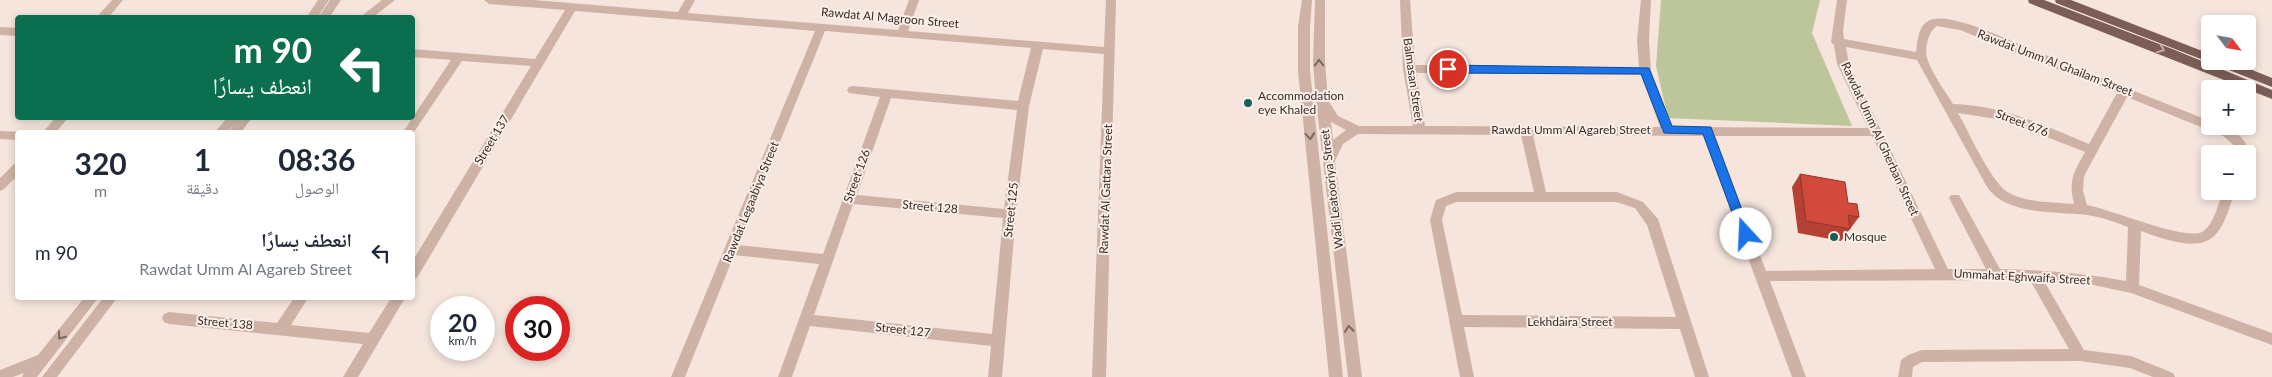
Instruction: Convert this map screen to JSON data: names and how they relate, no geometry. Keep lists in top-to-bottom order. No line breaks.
{"streets":{"street":["Rawdat Al Magroon Street","Rawdat Umm Al Ghailam Street","Balmasan Street","Street 676","Rawdat Umm Al Agareb Street","Rawdat Umm Al Gherban Street","Street 137","Street 126","Rawdat Al Gattara Street","Wadi Leatooriya Street","Rawdat Legaabiya Street","Street 128","Street 125","Ummahat Eghwaifa Street","Lekhdaira Street","Street 138","Street 127"]},"crossings":[["Rawdat Al Magroon Street","Street 137"],["Rawdat Al Magroon Street","Rawdat Al Gattara Street"],["Rawdat Al Magroon Street","Rawdat Legaabiya Street"],["Rawdat Al Magroon Street","Street 125"],["Balmasan Street","Rawdat Umm Al Agareb Street"],["Rawdat Umm Al Agareb Street","Rawdat Umm Al Gherban Street"],["Rawdat Umm Al Agareb Street","Wadi Leatooriya Street"],["Rawdat Umm Al Gherban Street","Ummahat Eghwaifa Street"],["Street 126","Street 128"],["Street 126","Street 127"],["Street 128","Street 125"],["Street 125","Street 127"]],"places":["Accommodation eye Khaled","Mosque"],"north":"bottom right","page":{"map_buttons":["+","−"],"turn":["90 m","انعطف يسارًا"],"eta":["08:36","الوصول","1","دقيقة","320","m"],"list":[{"name":"انعطف يسارًا","note":"Rawdat Umm Al Agareb Street","value":"90 m"}],"speed":"20 km/h","limit":"30"}}
